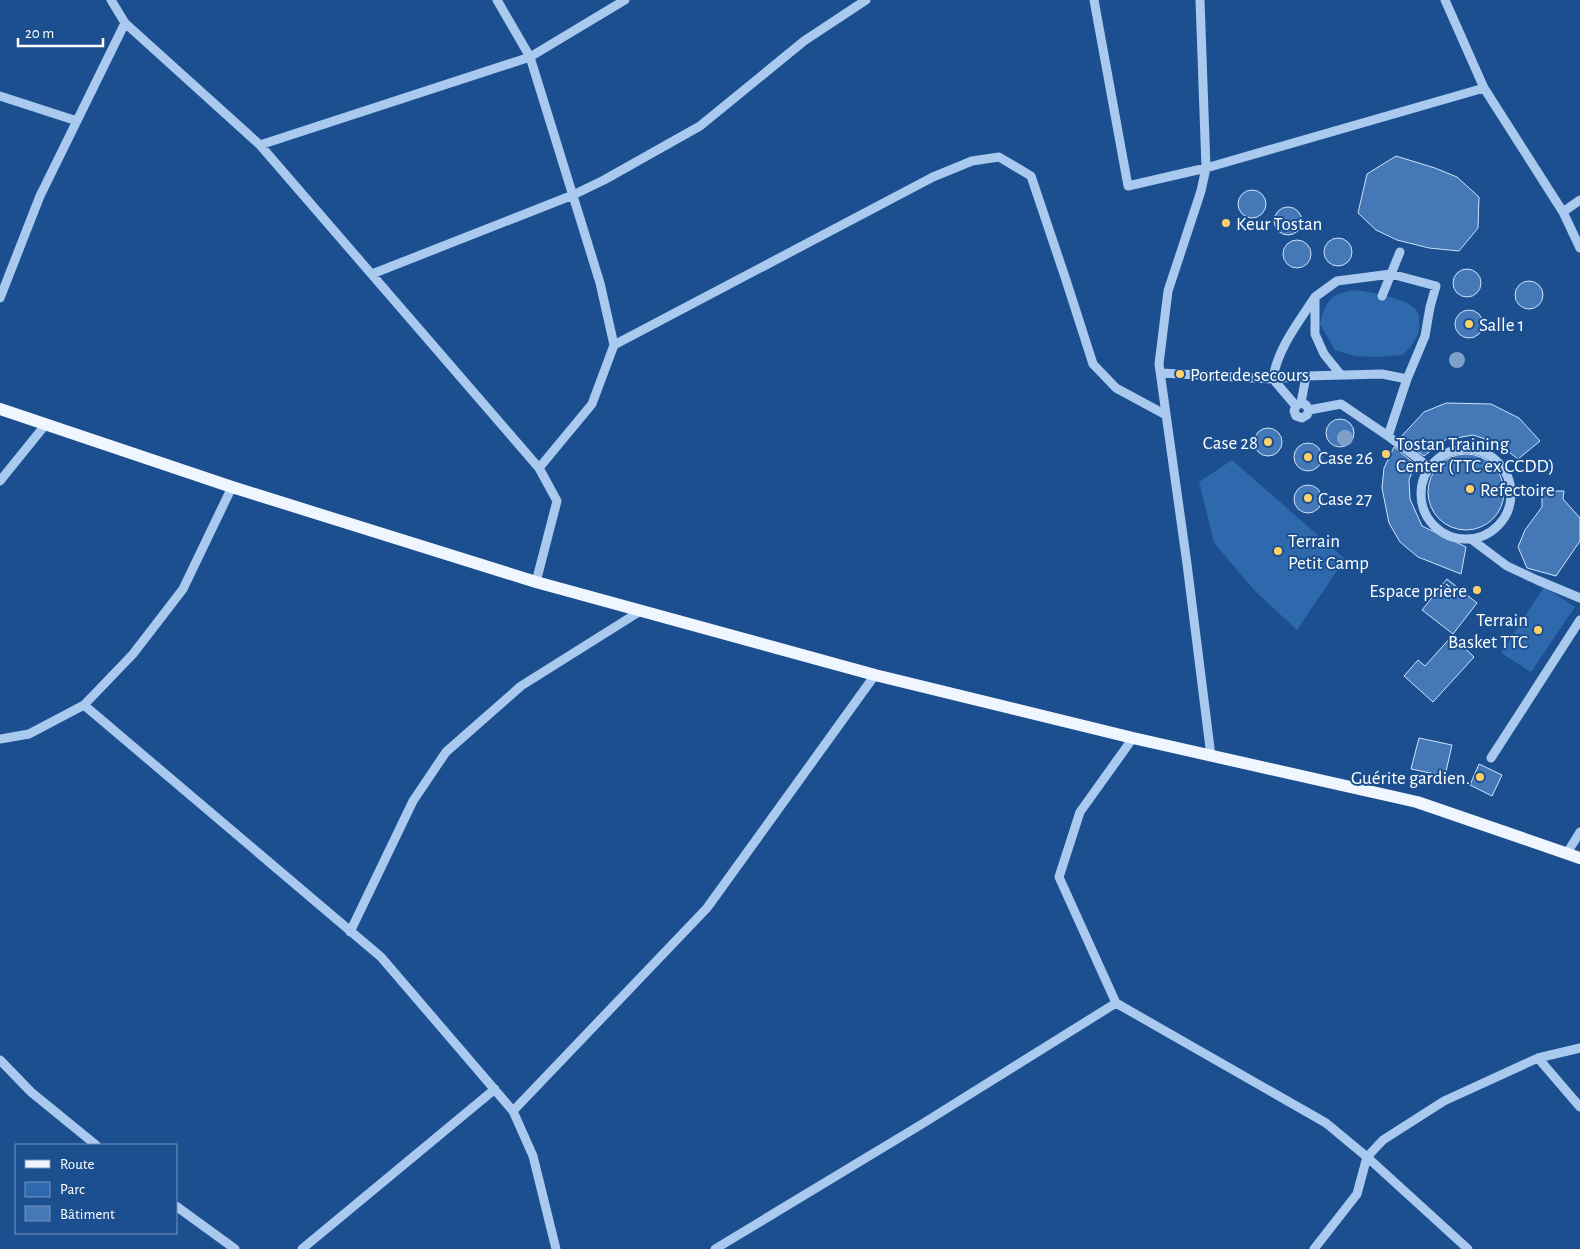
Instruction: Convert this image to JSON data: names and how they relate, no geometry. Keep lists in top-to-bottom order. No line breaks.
{"places":["Keur Tostan","Salle 1","Porte de secours","Case 28","Tostan Training Center (TTC ex CCDD)","Case 26","Refectoire","Case 27","Terrain Petit Camp","Espace prière","Terrain Basket TTC","Guérite gardien."],"legend":["Route","Parc","Bâtiment"],"scale_bar":"20 m"}
